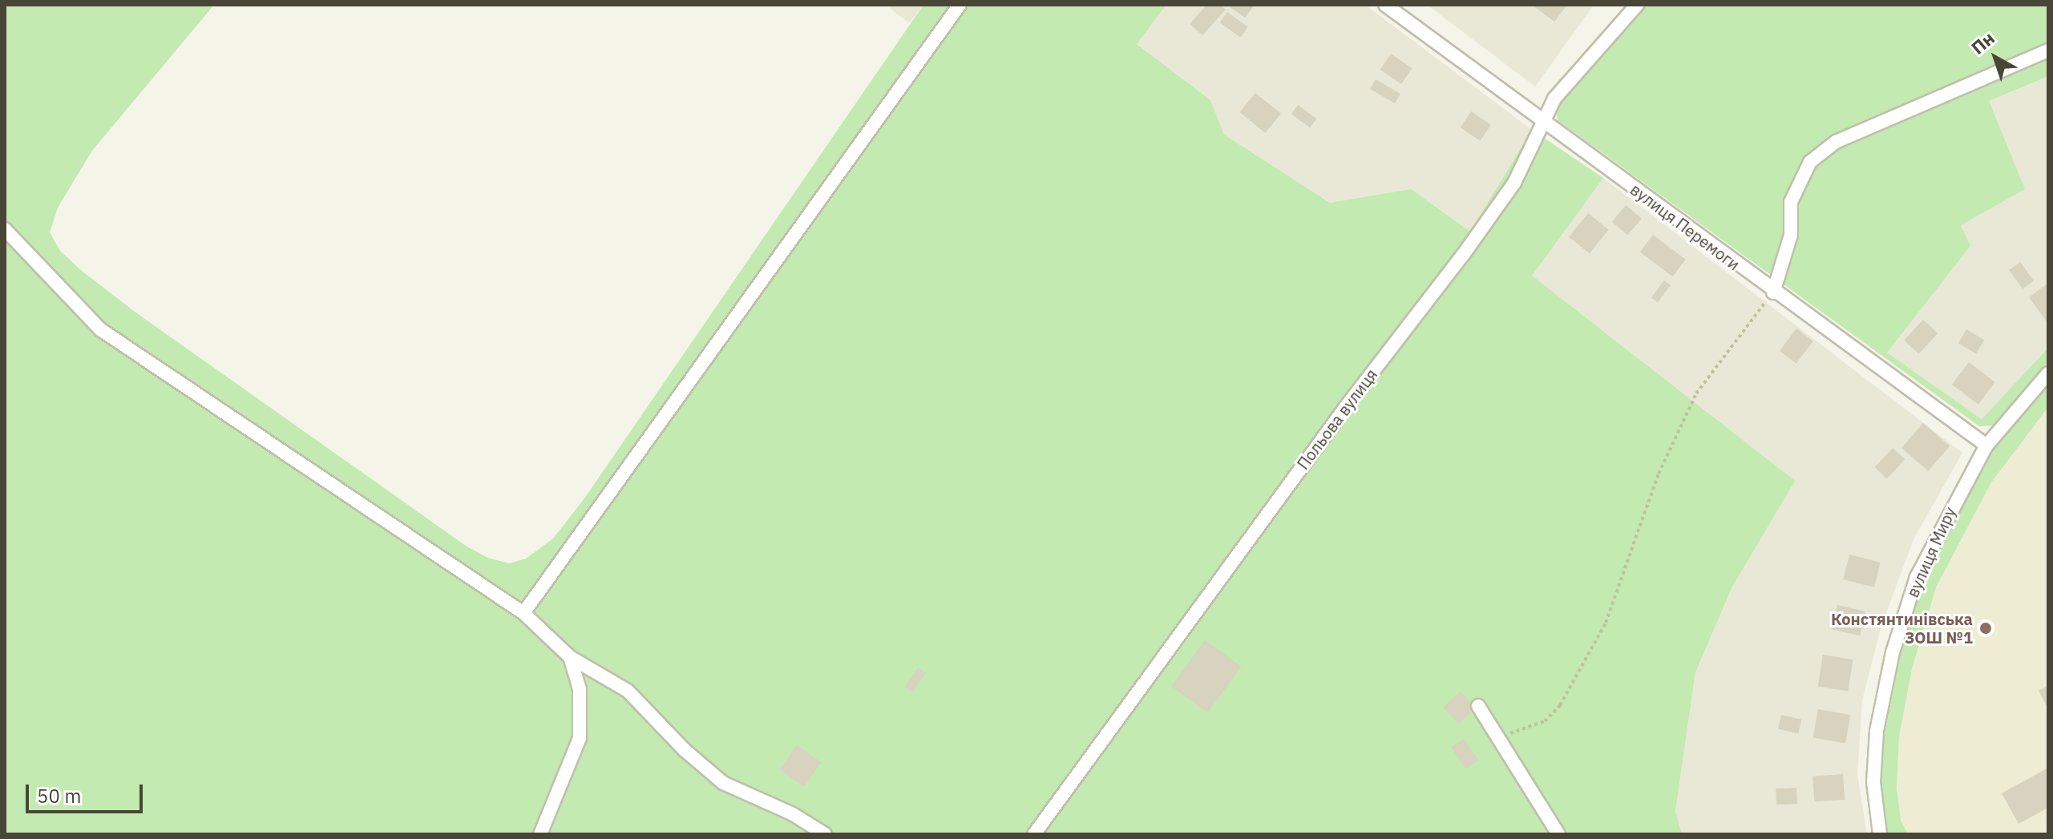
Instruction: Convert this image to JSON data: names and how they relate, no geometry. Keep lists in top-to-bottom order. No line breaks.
{"streets":{"street":["вулиця Перемоги","Польова вулиця","вулиця Миру"]},"crossings":[["вулиця Перемоги","Польова вулиця"],["вулиця Перемоги","вулиця Миру"]],"places":["Констянтинівська ЗОШ №1"],"scale_bar":"50 m","north":"top left"}
